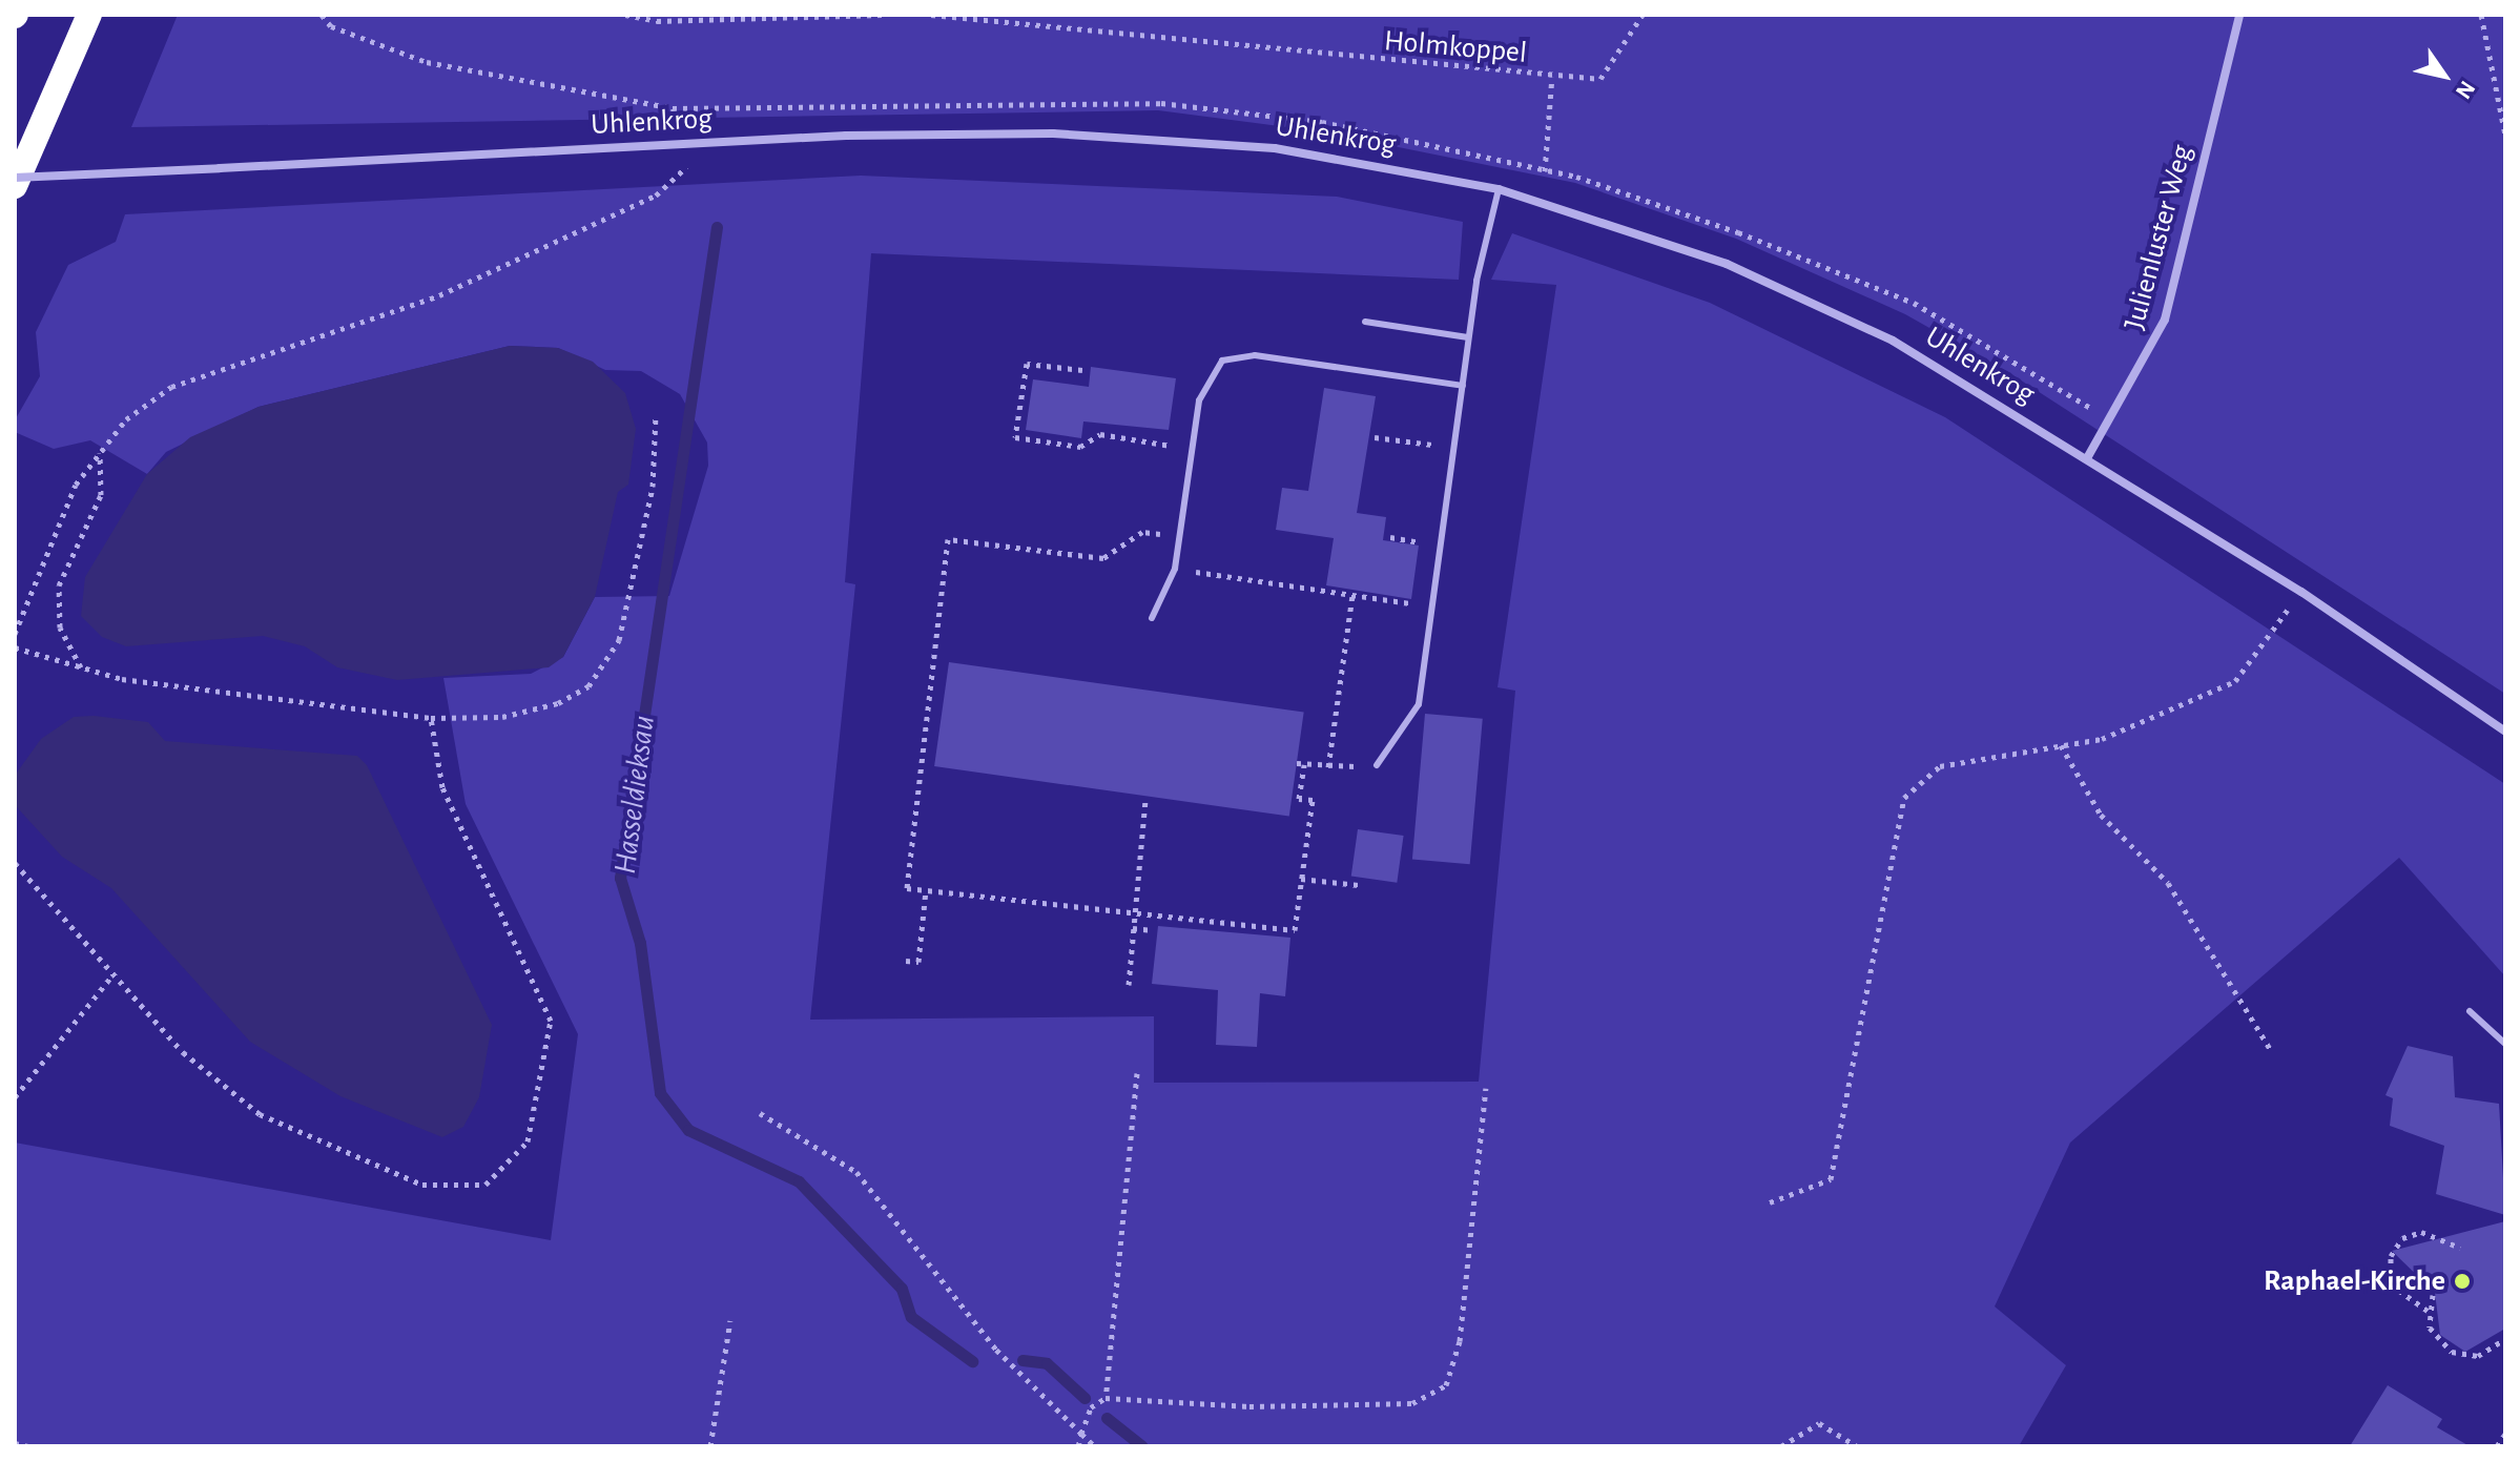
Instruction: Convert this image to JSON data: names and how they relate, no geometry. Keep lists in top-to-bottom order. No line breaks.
{"streets":{"street":["Uhlenkrog","Julienluster Weg"],"path":["Holmkoppel"]},"crossings":[["Uhlenkrog","Julienluster Weg"]],"water":["Hasseldieksau"],"places":["Raphael-Kirche"],"north":"bottom right"}
